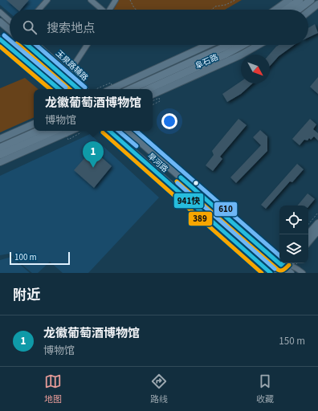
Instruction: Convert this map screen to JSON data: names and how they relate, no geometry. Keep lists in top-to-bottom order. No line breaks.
{"streets":{"highway":["阜石路"],"main road":["旱河路"],"street":["玉泉路辅路"]},"lines":["transit line 610","transit line 941快","transit line 389"],"scale_bar":"100 m","north":"bottom right","page":{"search":"搜索地点","popup":["龙徽葡萄酒博物馆","博物馆"],"pins":"1","scale":"100 m","heading":"附近","list":[{"mark":"1","name":"龙徽葡萄酒博物馆","note":"博物馆","value":"150 m"}],"nav":["地图","路线","收藏"]}}
